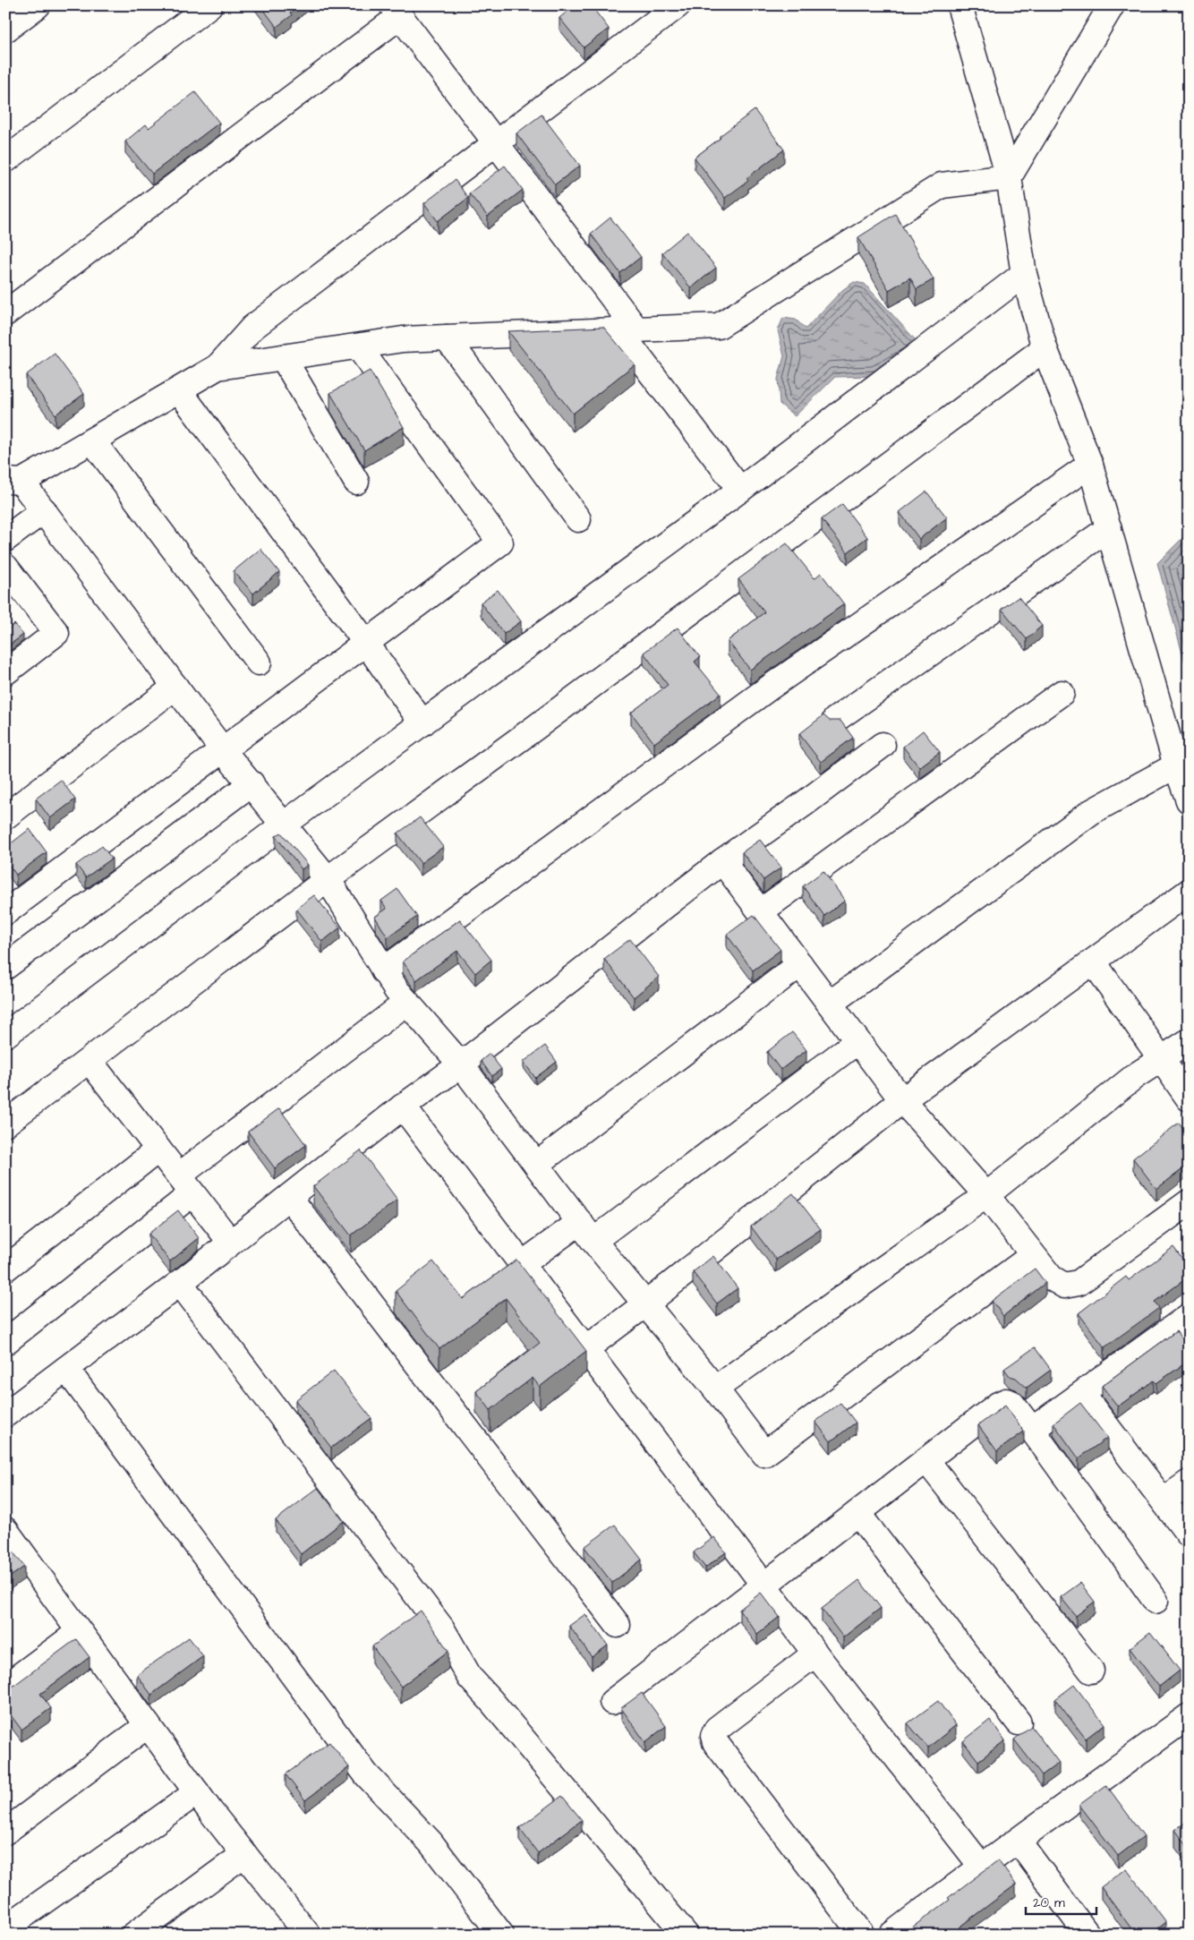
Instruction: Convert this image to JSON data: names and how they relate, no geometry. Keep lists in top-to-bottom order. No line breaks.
{"scale_bar":"20 m"}
